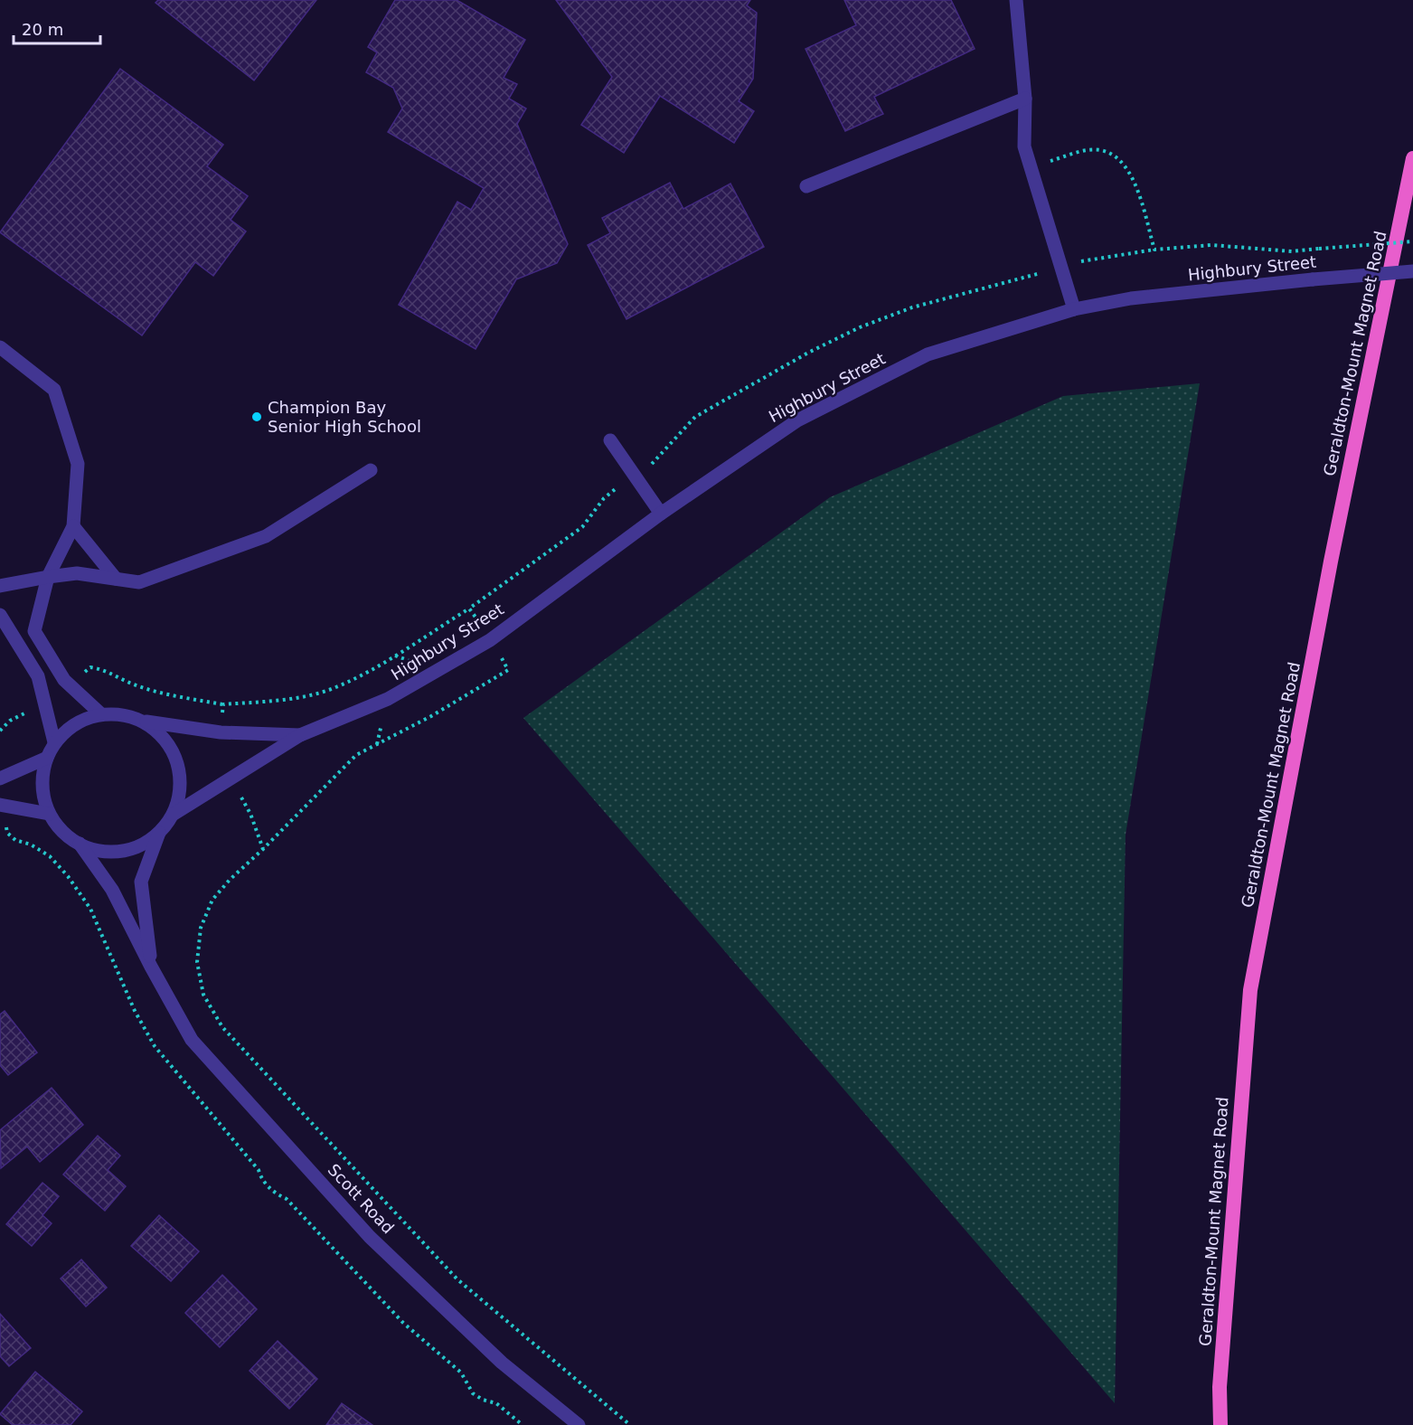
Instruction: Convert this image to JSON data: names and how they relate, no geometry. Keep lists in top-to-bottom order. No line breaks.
{"streets":{"highway":["Geraldton-Mount Magnet Road"],"street":["Highbury Street","Scott Road"]},"crossings":[["Highbury Street","Scott Road"]],"places":["Champion Bay Senior High School"],"scale_bar":"20 m"}
